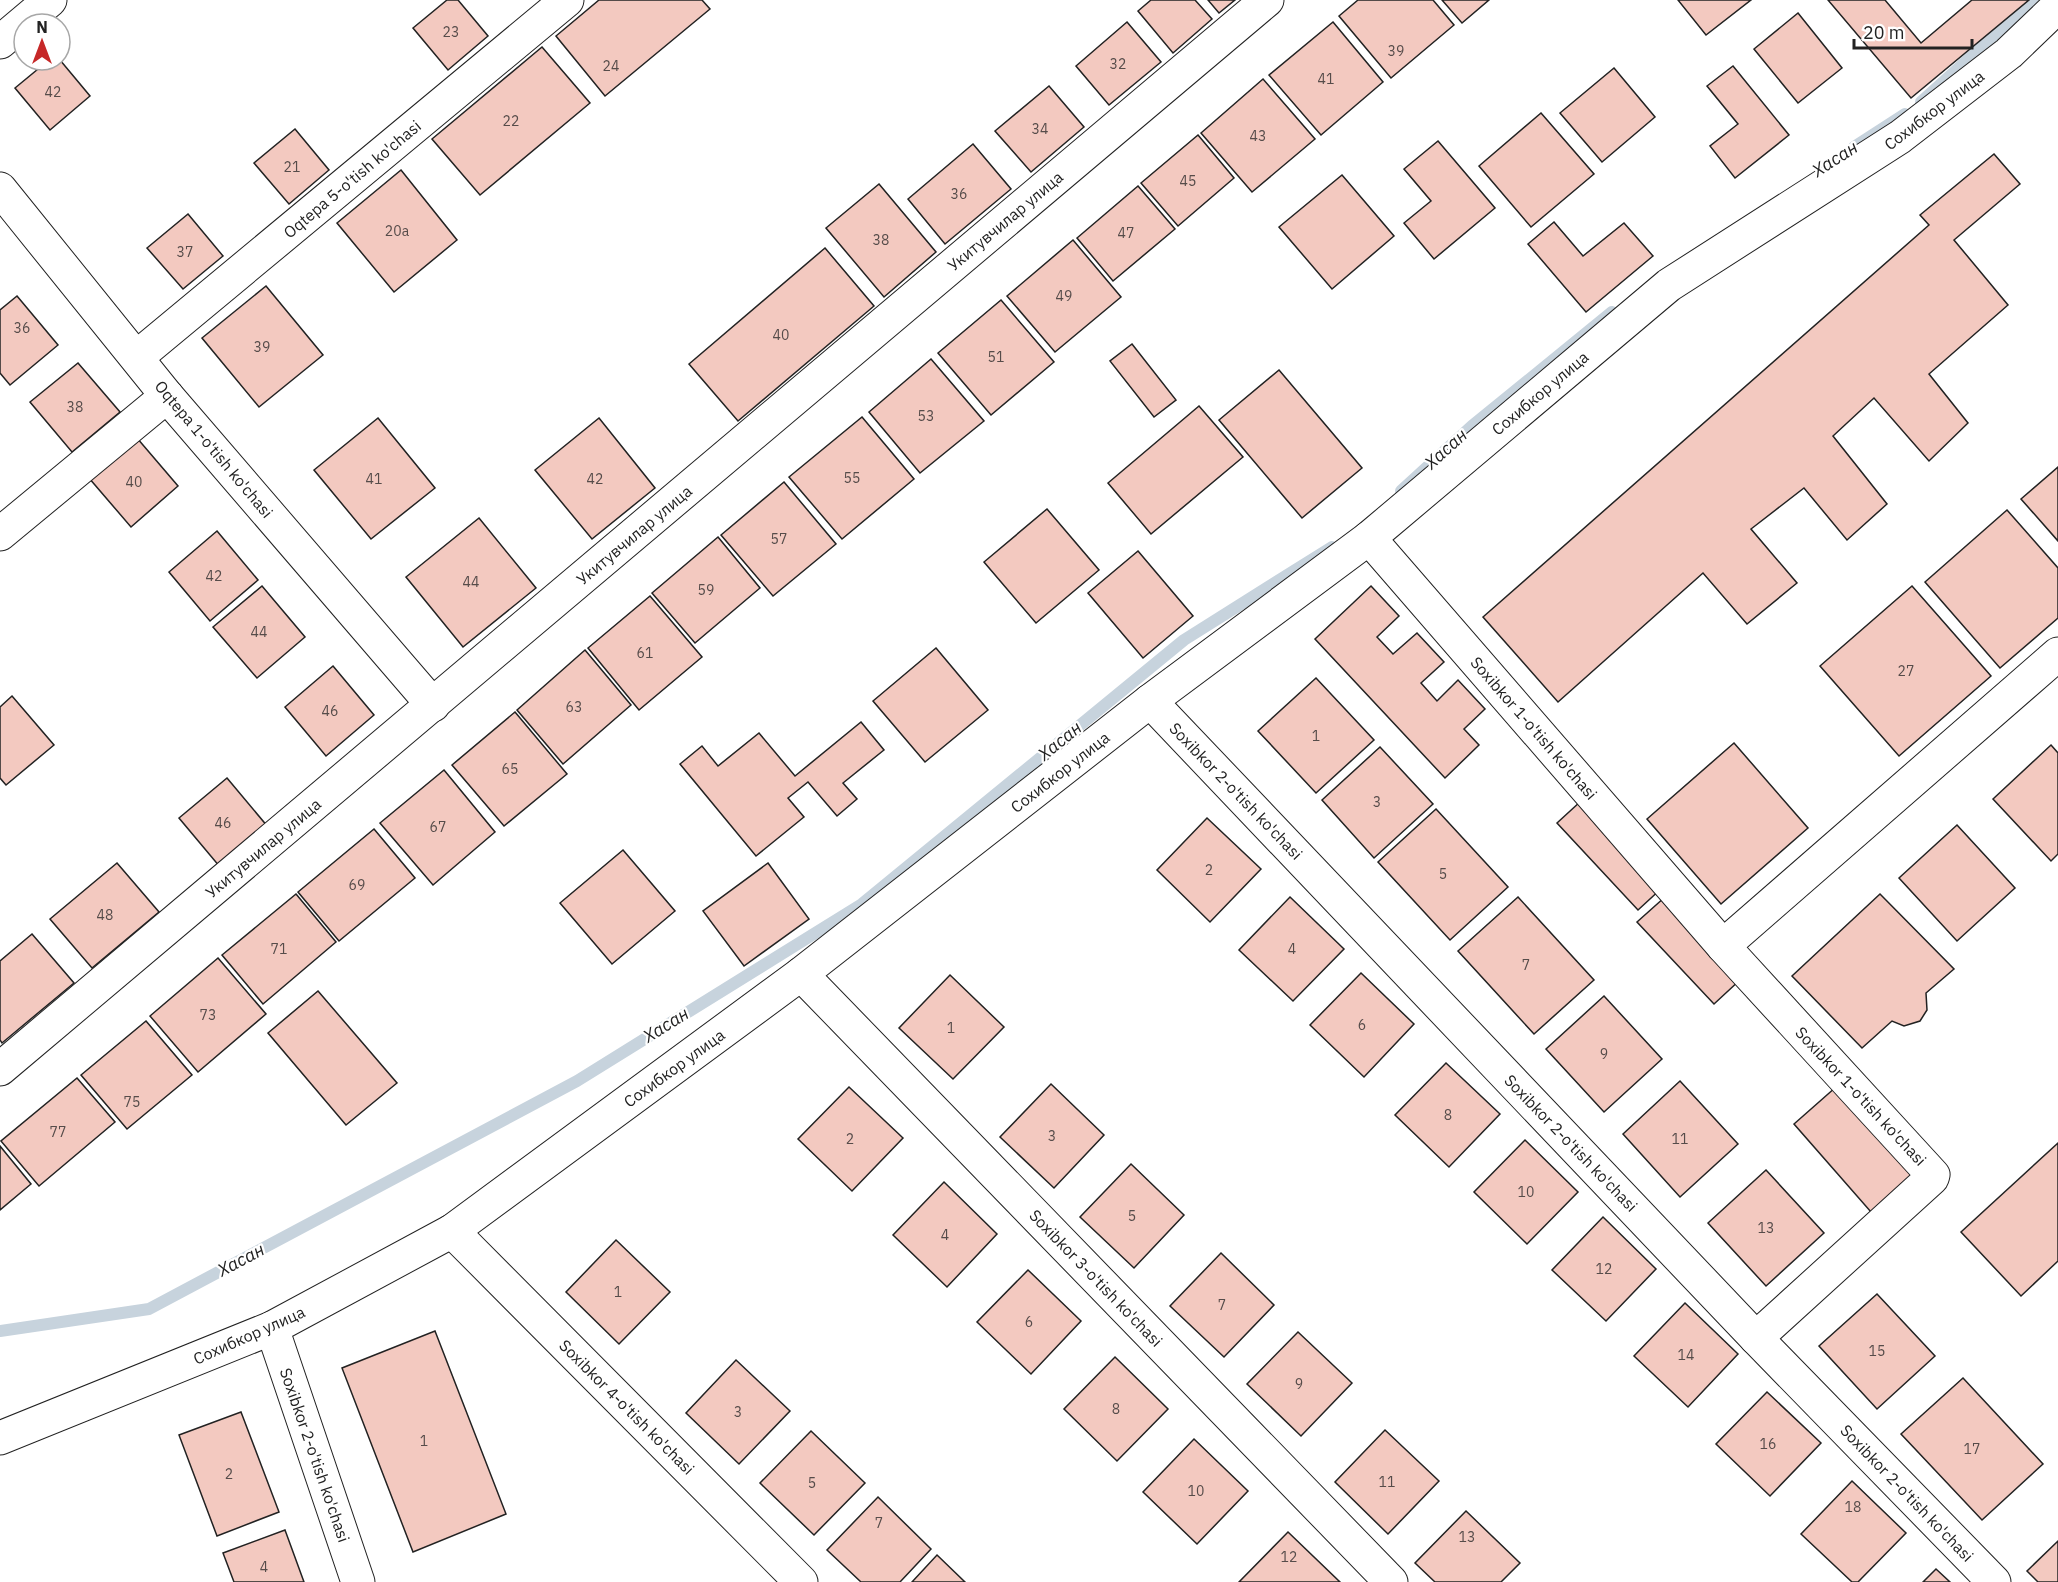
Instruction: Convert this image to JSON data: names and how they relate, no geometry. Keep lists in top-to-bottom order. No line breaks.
{"streets":{"street":["Сохибкор улица","Oqtepa 5-o'tish ko'chasi","Укитувчилар улица","Oqtepa 1-o'tish ko'chasi","Soxibkor 1-o'tish ko'chasi","Soxibkor 2-o'tish ko'chasi","Soxibkor 3-o'tish ko'chasi","Soxibkor 4-o'tish ko'chasi"]},"crossings":[["Сохибкор улица","Soxibkor 1-o'tish ko'chasi"],["Сохибкор улица","Soxibkor 2-o'tish ko'chasi"],["Сохибкор улица","Soxibkor 3-o'tish ko'chasi"],["Сохибкор улица","Soxibkor 4-o'tish ko'chasi"],["Oqtepa 5-o'tish ko'chasi","Oqtepa 1-o'tish ko'chasi"],["Укитувчилар улица","Oqtepa 1-o'tish ko'chasi"],["Soxibkor 1-o'tish ko'chasi","Soxibkor 2-o'tish ko'chasi"]],"water":["Хасан"],"house_numbers":["23","39","32","24","41","42","22","34","43","21","45","36","20a","47","38","37","49","36","40","39","51","38","53","55","41","42","40","57","42","44","59","44","61","27","63","46","1","65","3","46","67","2","5","69","48","71","4","7","73","6","1","9","75","8","77","3","2","11","10","5","13","4","12","1","7","6","15","14","9","8","3","1","16","17","2","11","5","10","18","7","13","12","4"],"scale_bar":"20 m","north":"top"}
